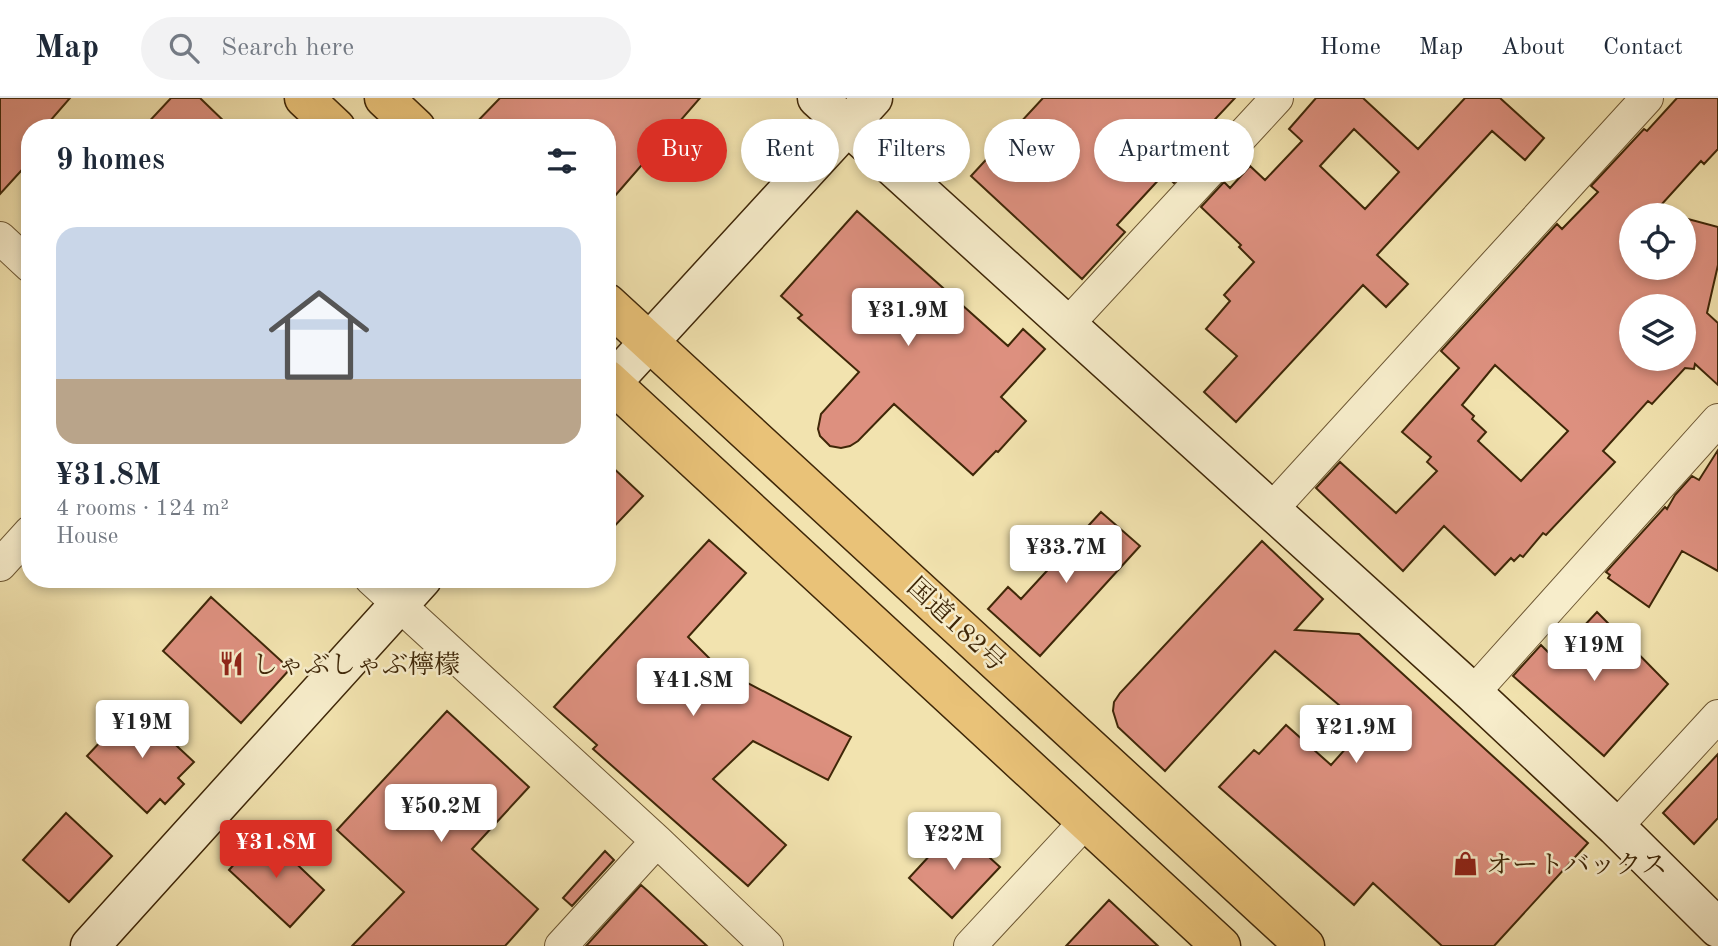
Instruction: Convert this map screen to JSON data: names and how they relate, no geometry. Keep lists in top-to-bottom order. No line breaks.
{"streets":{"highway":["国道182号"]},"places":{"restaurant":["しゃぶしゃぶ檸檬"],"shop":["オートバックス"]},"page":{"header":"Map","search":"Search here","nav":["Home","Map","About","Contact"],"chip":["Buy","Rent","Filters","New","Apartment"],"heading":"9 homes","list":[{"name":"¥31.8M","note":"4 rooms · 124 m² · House"}],"price":["¥31.9M","¥33.7M","¥19M","¥41.8M","¥19M","¥21.9M","¥50.2M","¥22M","¥31.8M"]}}
